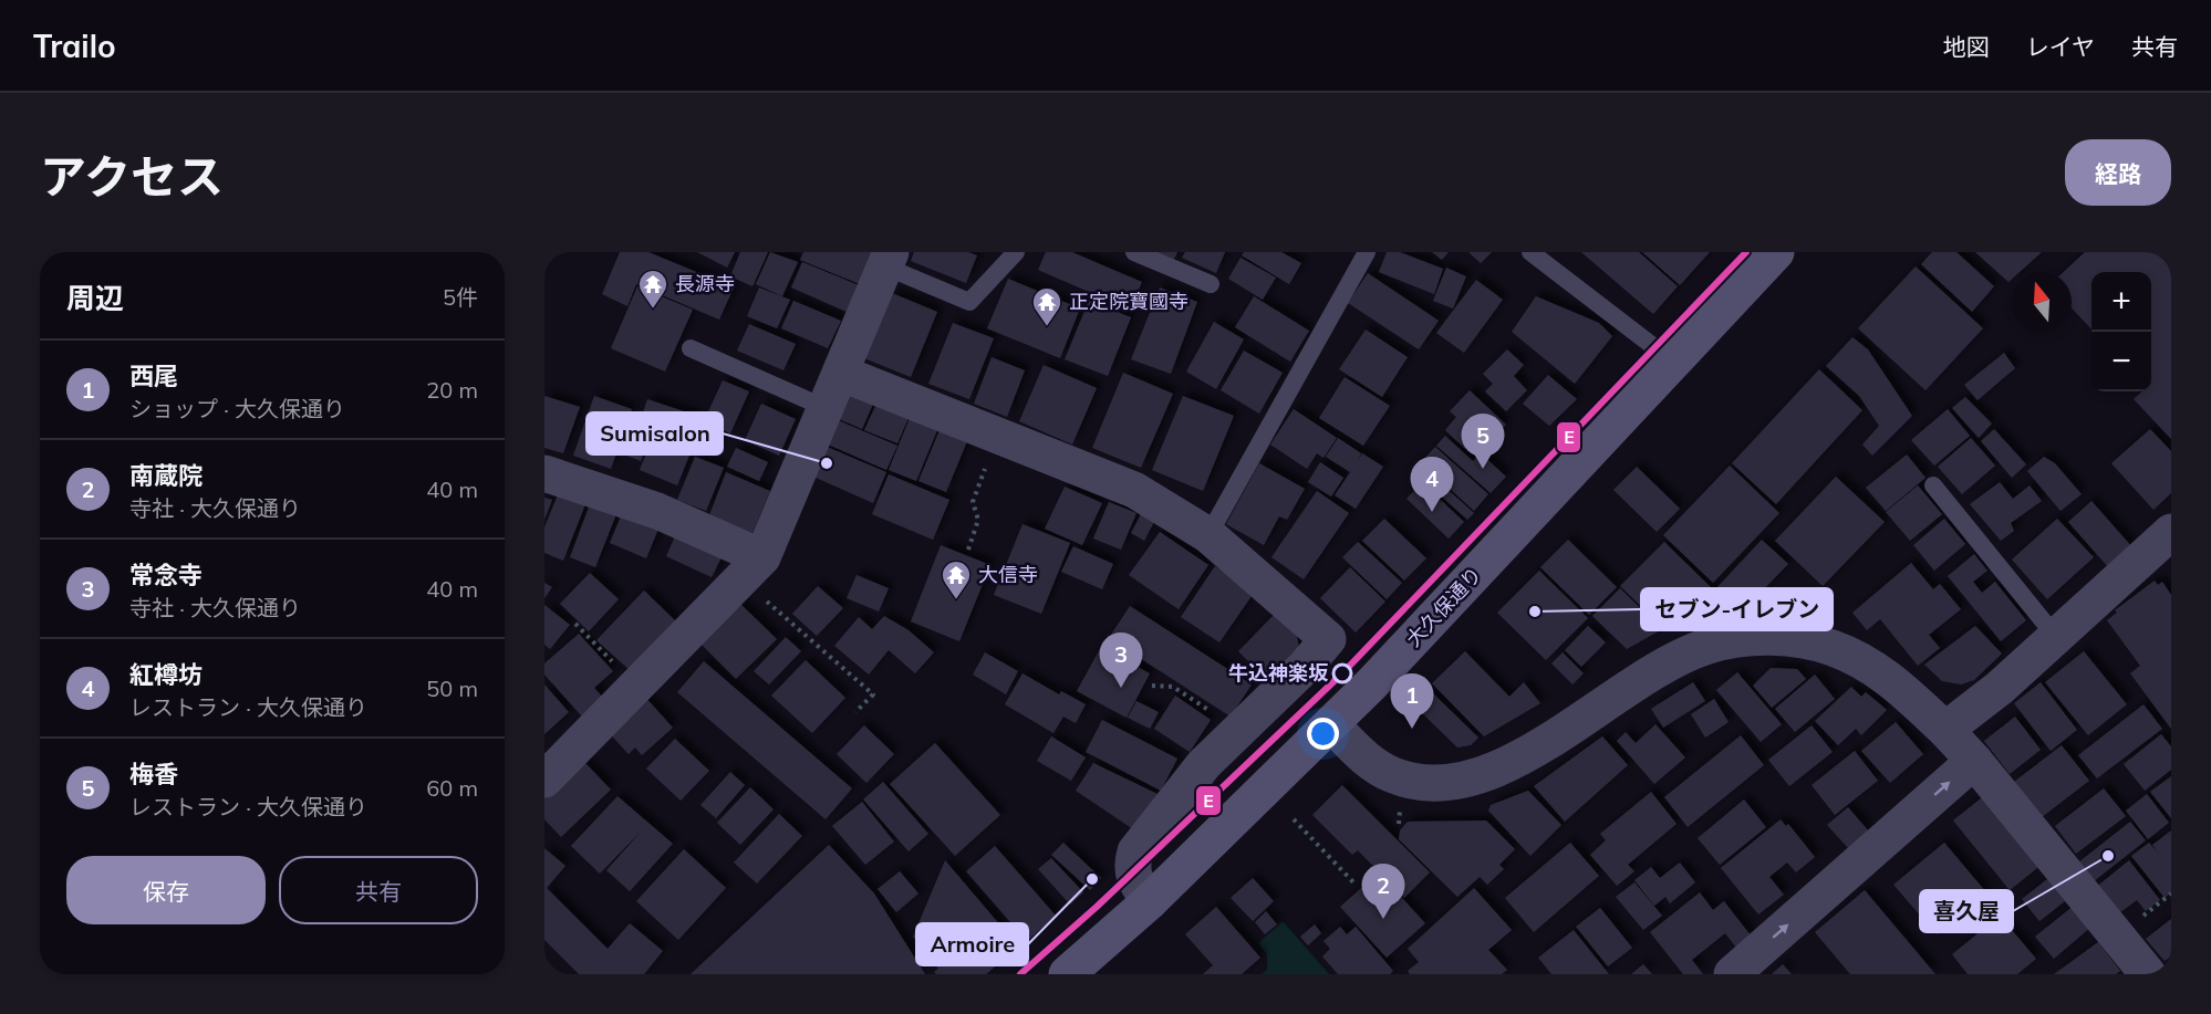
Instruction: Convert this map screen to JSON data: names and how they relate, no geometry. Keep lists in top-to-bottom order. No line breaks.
{"streets":{"main road":["大久保通り"]},"places":{"temple":["長源寺","正定院寶國寺","大信寺"],"other":["Sumisalon","セブン-イレブン","牛込神楽坂","喜久屋","Armoire"]},"lines":["transit line E"],"north":"top","page":{"header":"Trailo","nav":["地図","レイヤ","共有"],"title":"アクセス","buttons":["経路",["保存","共有"]],"heading":["周辺","5件"],"map_buttons":["+","−"],"list":[{"mark":"1","name":"西尾","note":"ショップ · 大久保通り","value":"20 m"},{"mark":"2","name":"南蔵院","note":"寺社 · 大久保通り","value":"40 m"},{"mark":"3","name":"常念寺","note":"寺社 · 大久保通り","value":"40 m"},{"mark":"4","name":"紅樽坊","note":"レストラン · 大久保通り","value":"50 m"},{"mark":"5","name":"梅香","note":"レストラン · 大久保通り","value":"60 m"}],"pins":["5","4","3","1","2"]}}
